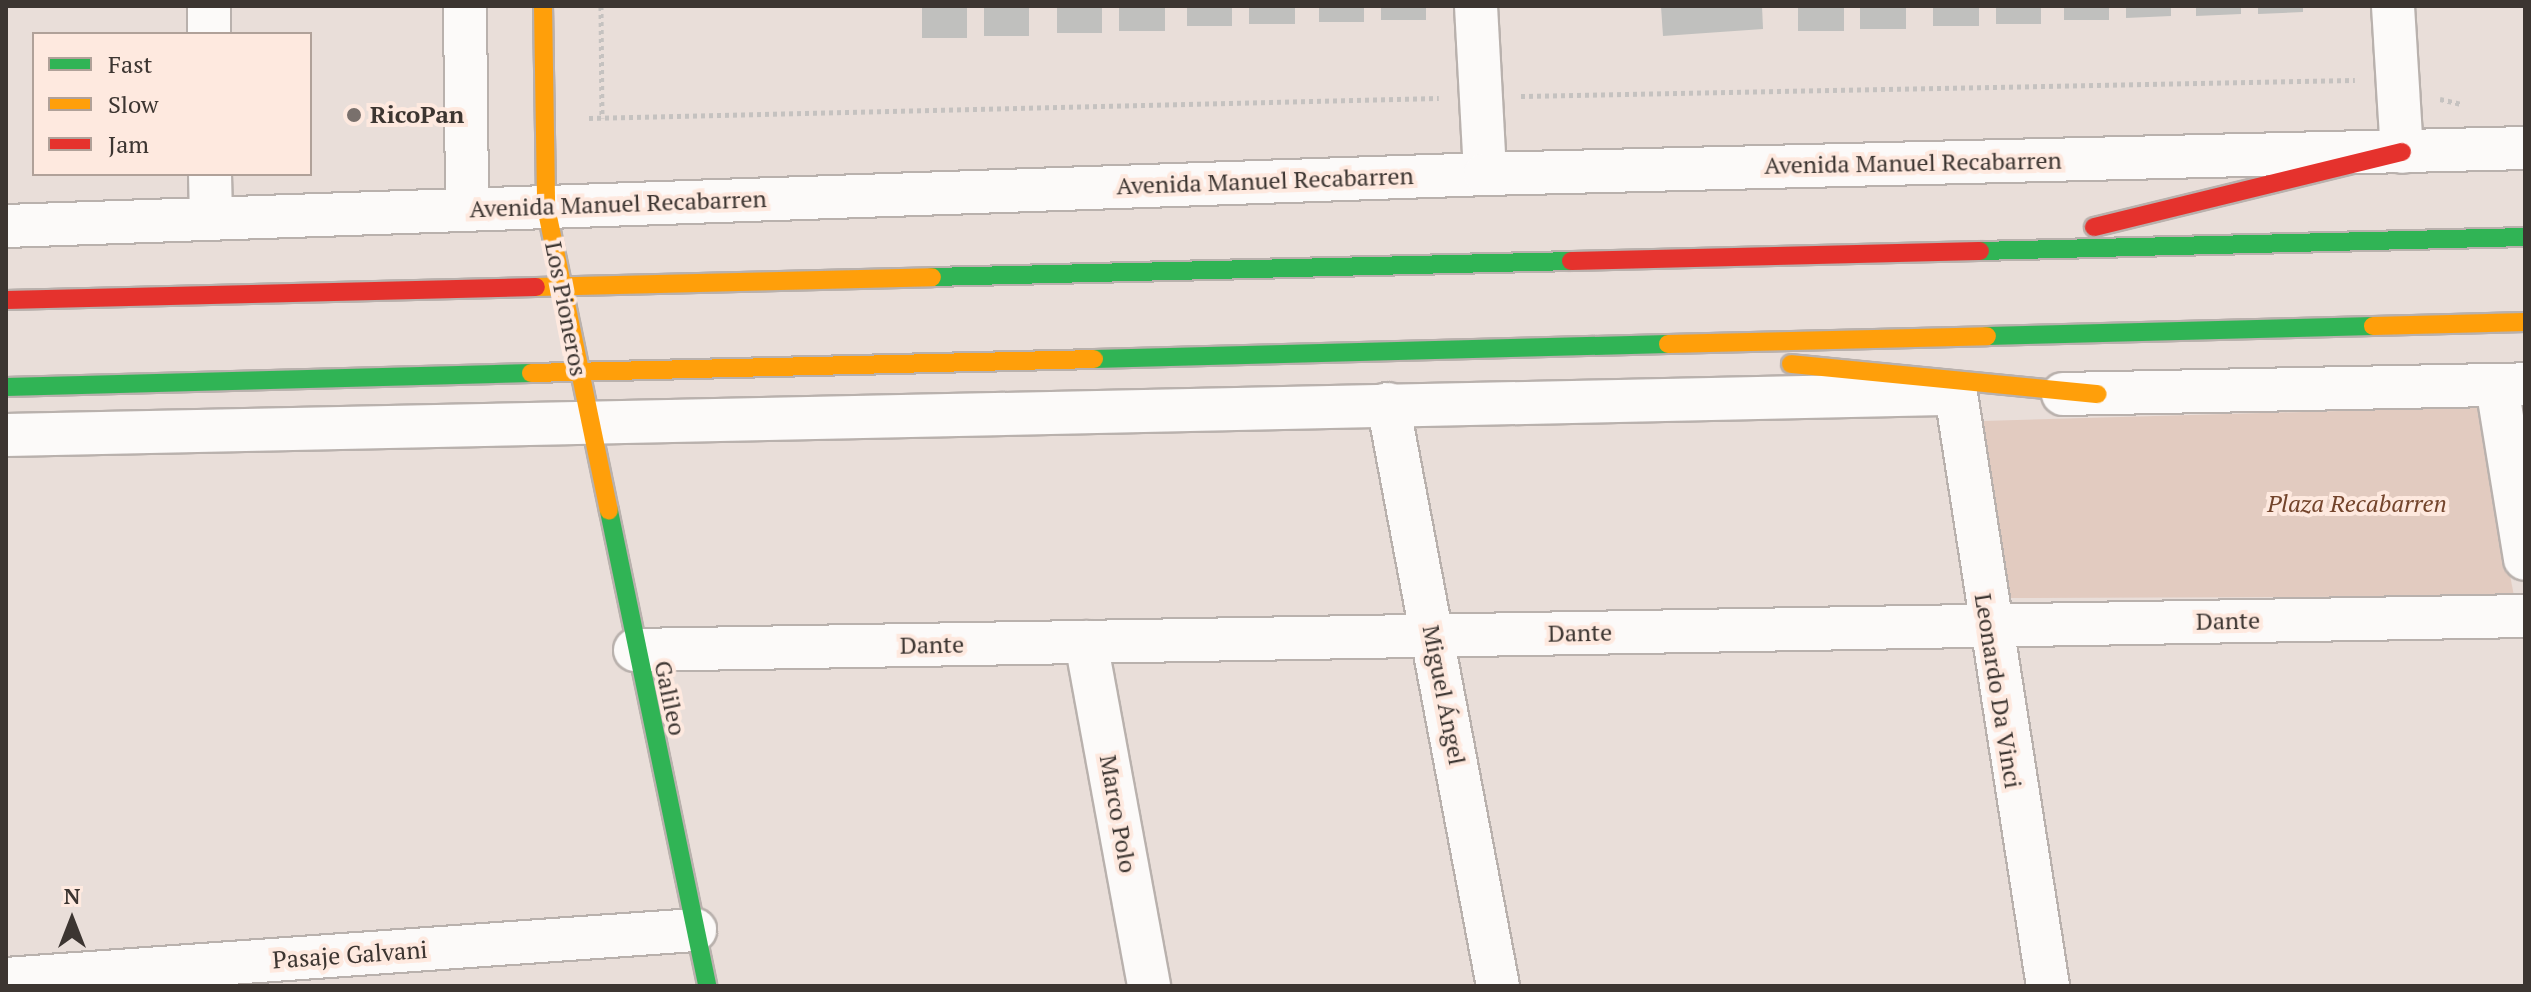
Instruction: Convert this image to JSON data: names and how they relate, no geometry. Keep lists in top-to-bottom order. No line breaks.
{"streets":{"main road":["Los Pioneros","Galileo"],"street":["Avenida Manuel Recabarren","Dante","Leonardo Da Vinci","Miguel Ángel","Marco Polo","Pasaje Galvani"]},"crossings":[["Avenida Manuel Recabarren","Los Pioneros"],["Los Pioneros","Galileo"],["Dante","Leonardo Da Vinci"],["Dante","Miguel Ángel"],["Dante","Galileo"],["Dante","Marco Polo"],["Galileo","Pasaje Galvani"]],"parks":["Plaza Recabarren"],"places":["RicoPan"],"legend":["Fast","Slow","Jam"],"north":"top"}
